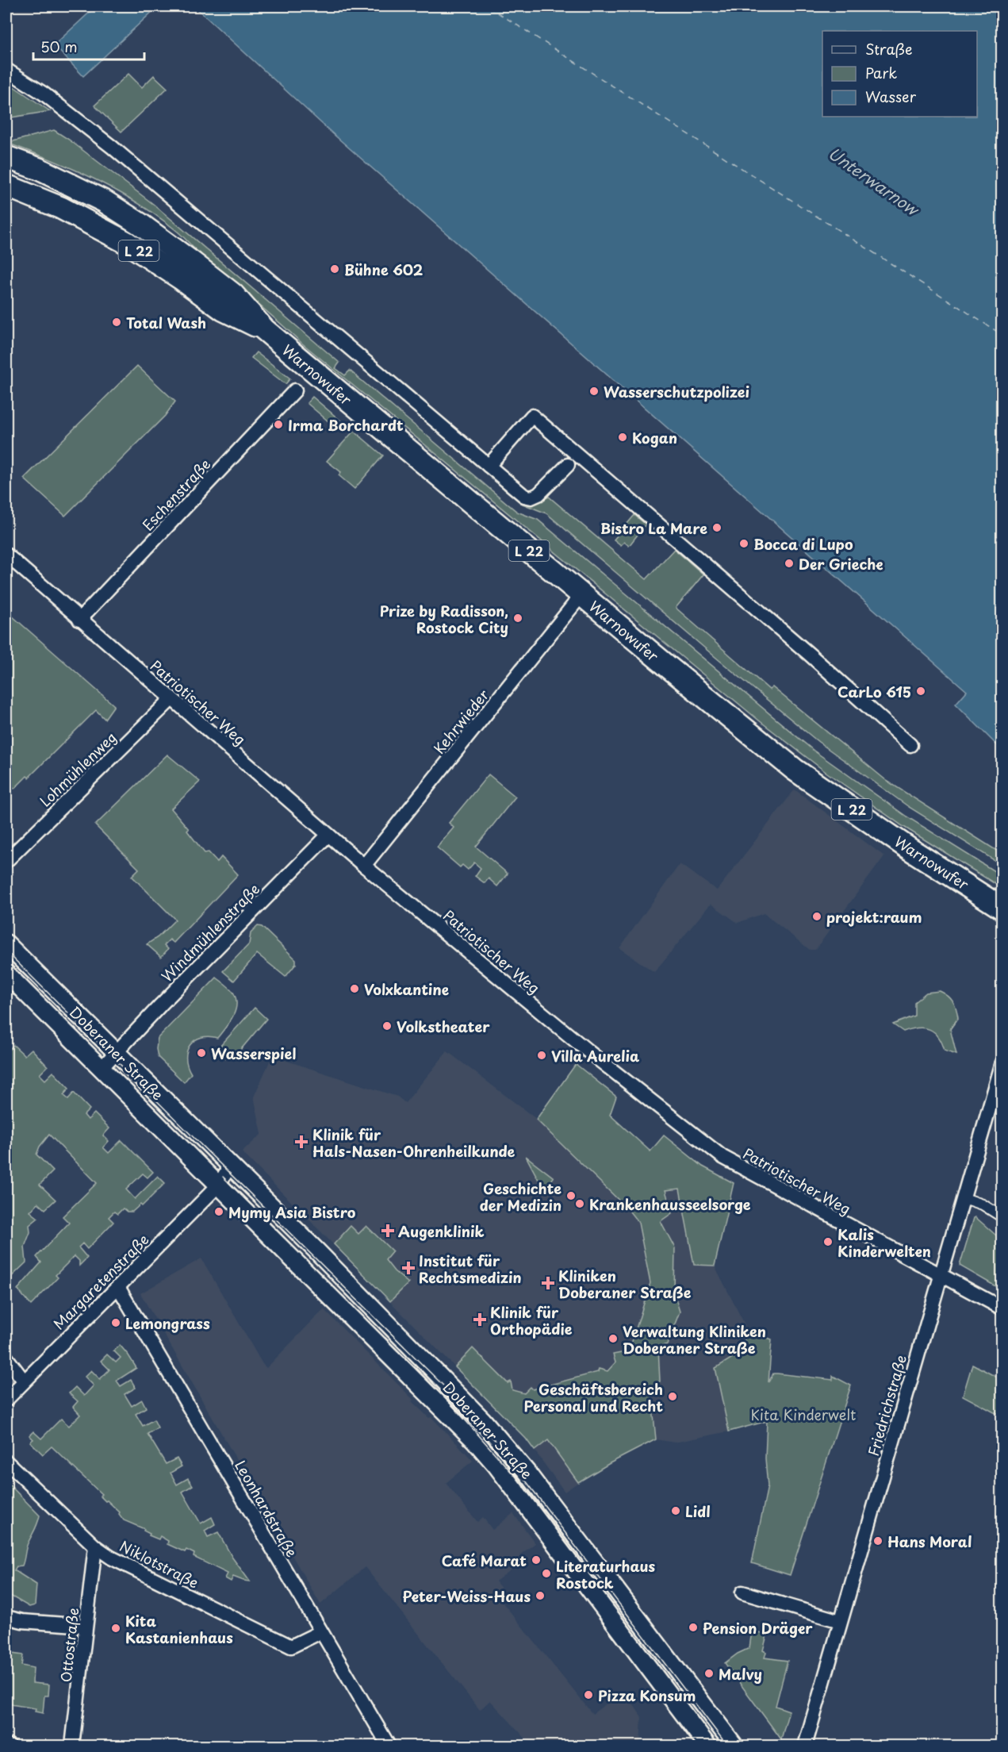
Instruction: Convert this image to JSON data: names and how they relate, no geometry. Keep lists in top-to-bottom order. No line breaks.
{"streets":{"main road":["L 22","Warnowufer"],"street":["Eschenstraße","Patriotischer Weg","Kehrwieder","Lohmühlenweg","Windmühlenstraße","Doberaner Straße","Margaretenstraße","Friedrichstraße","Leonhardstraße","Niklotstraße","Ottostraße"]},"crossings":[["Warnowufer","Kehrwieder"],["Eschenstraße","Patriotischer Weg"],["Patriotischer Weg","Kehrwieder"],["Patriotischer Weg","Lohmühlenweg"],["Patriotischer Weg","Windmühlenstraße"],["Patriotischer Weg","Friedrichstraße"],["Windmühlenstraße","Doberaner Straße"],["Doberaner Straße","Margaretenstraße"],["Margaretenstraße","Leonhardstraße"],["Leonhardstraße","Niklotstraße"],["Niklotstraße","Ottostraße"]],"water":["Unterwarnow"],"parks":["Kita Kinderwelt"],"places":{"other":["Bühne 602","Total Wash","Wasserschutzpolizei","Irma Borchardt","Kogan","Bistro La Mare","Bocca di Lupo","Der Grieche","Prize by Radisson, Rostock City","CarLo 615","projekt:raum","Volxkantine","Volkstheater","Wasserspiel","Villa Aurelia","Geschichte der Medizin","Krankenhausseelsorge","Mymy Asia Bistro","Kalis Kinderwelten","Lemongrass","Verwaltung Kliniken Doberaner Straße","Geschäftsbereich Personal und Recht","Lidl","Hans Moral","Café Marat","Literaturhaus Rostock","Peter-Weiss-Haus","Pension Dräger","Kita Kastanienhaus","Malvy","Pizza Konsum"],"health":["Klinik für Hals-Nasen-Ohrenheilkunde","Augenklinik","Institut für Rechtsmedizin","Kliniken Doberaner Straße","Klinik für Orthopädie"]},"legend":["Straße","Park","Wasser"],"scale_bar":"50 m"}
